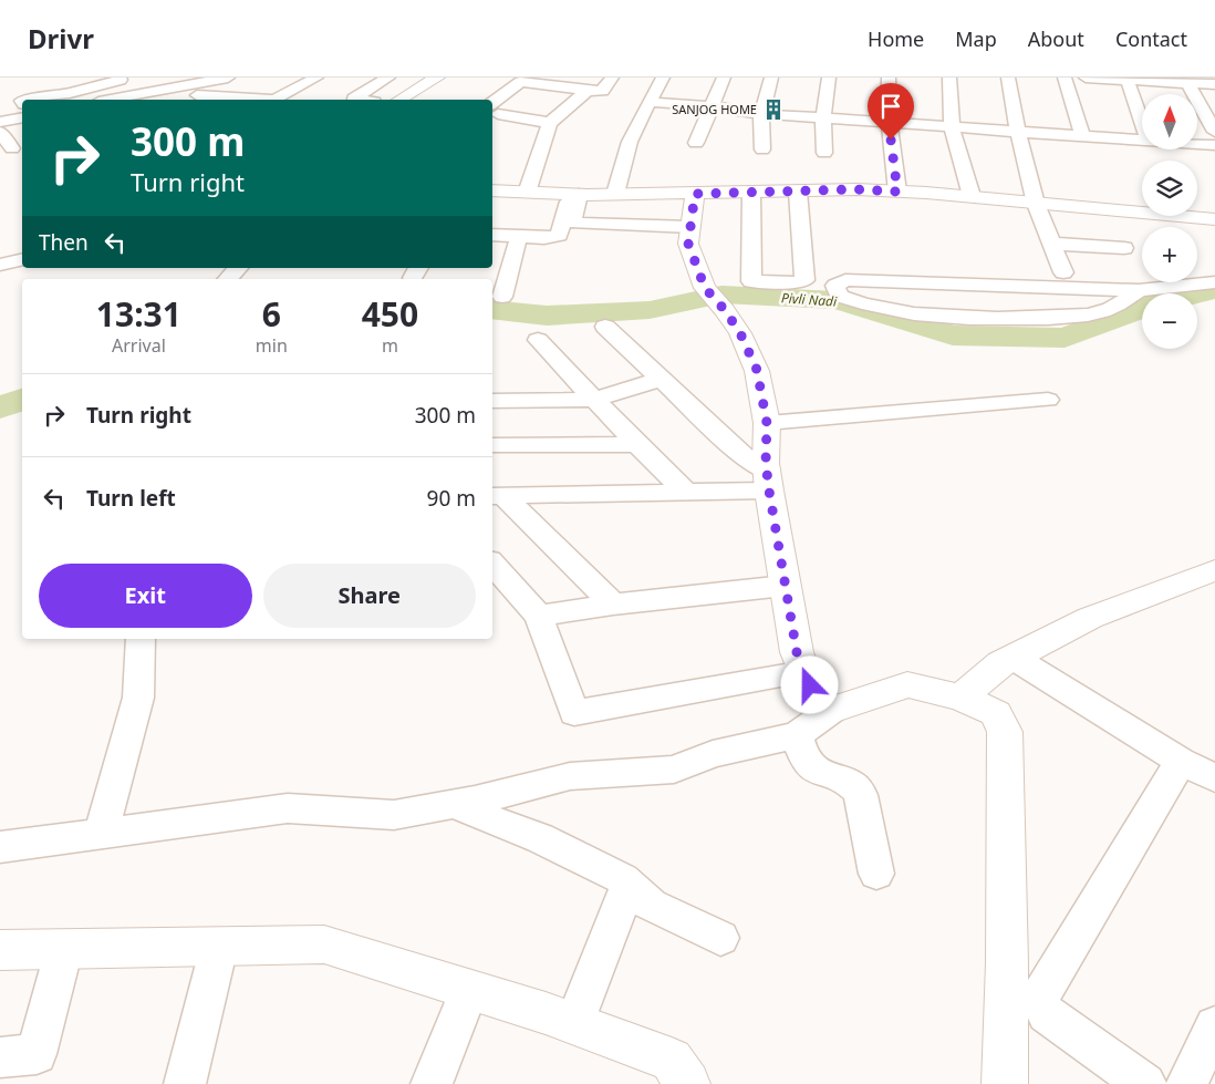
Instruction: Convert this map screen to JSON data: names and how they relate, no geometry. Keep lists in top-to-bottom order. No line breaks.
{"water":["Pivli Nadi"],"places":{"building":["SANJOG HOME"]},"north":"top","page":{"header":"Drivr","nav":["Home","Map","About","Contact"],"map_buttons":["+","−"],"turn":["300 m","Turn right"],"then":"Then","eta":["13:31","Arrival","6","min","450","m"],"list":[{"name":"Turn right","value":"300 m"},{"name":"Turn left","value":"90 m"}],"buttons":["Exit","Share"]}}
